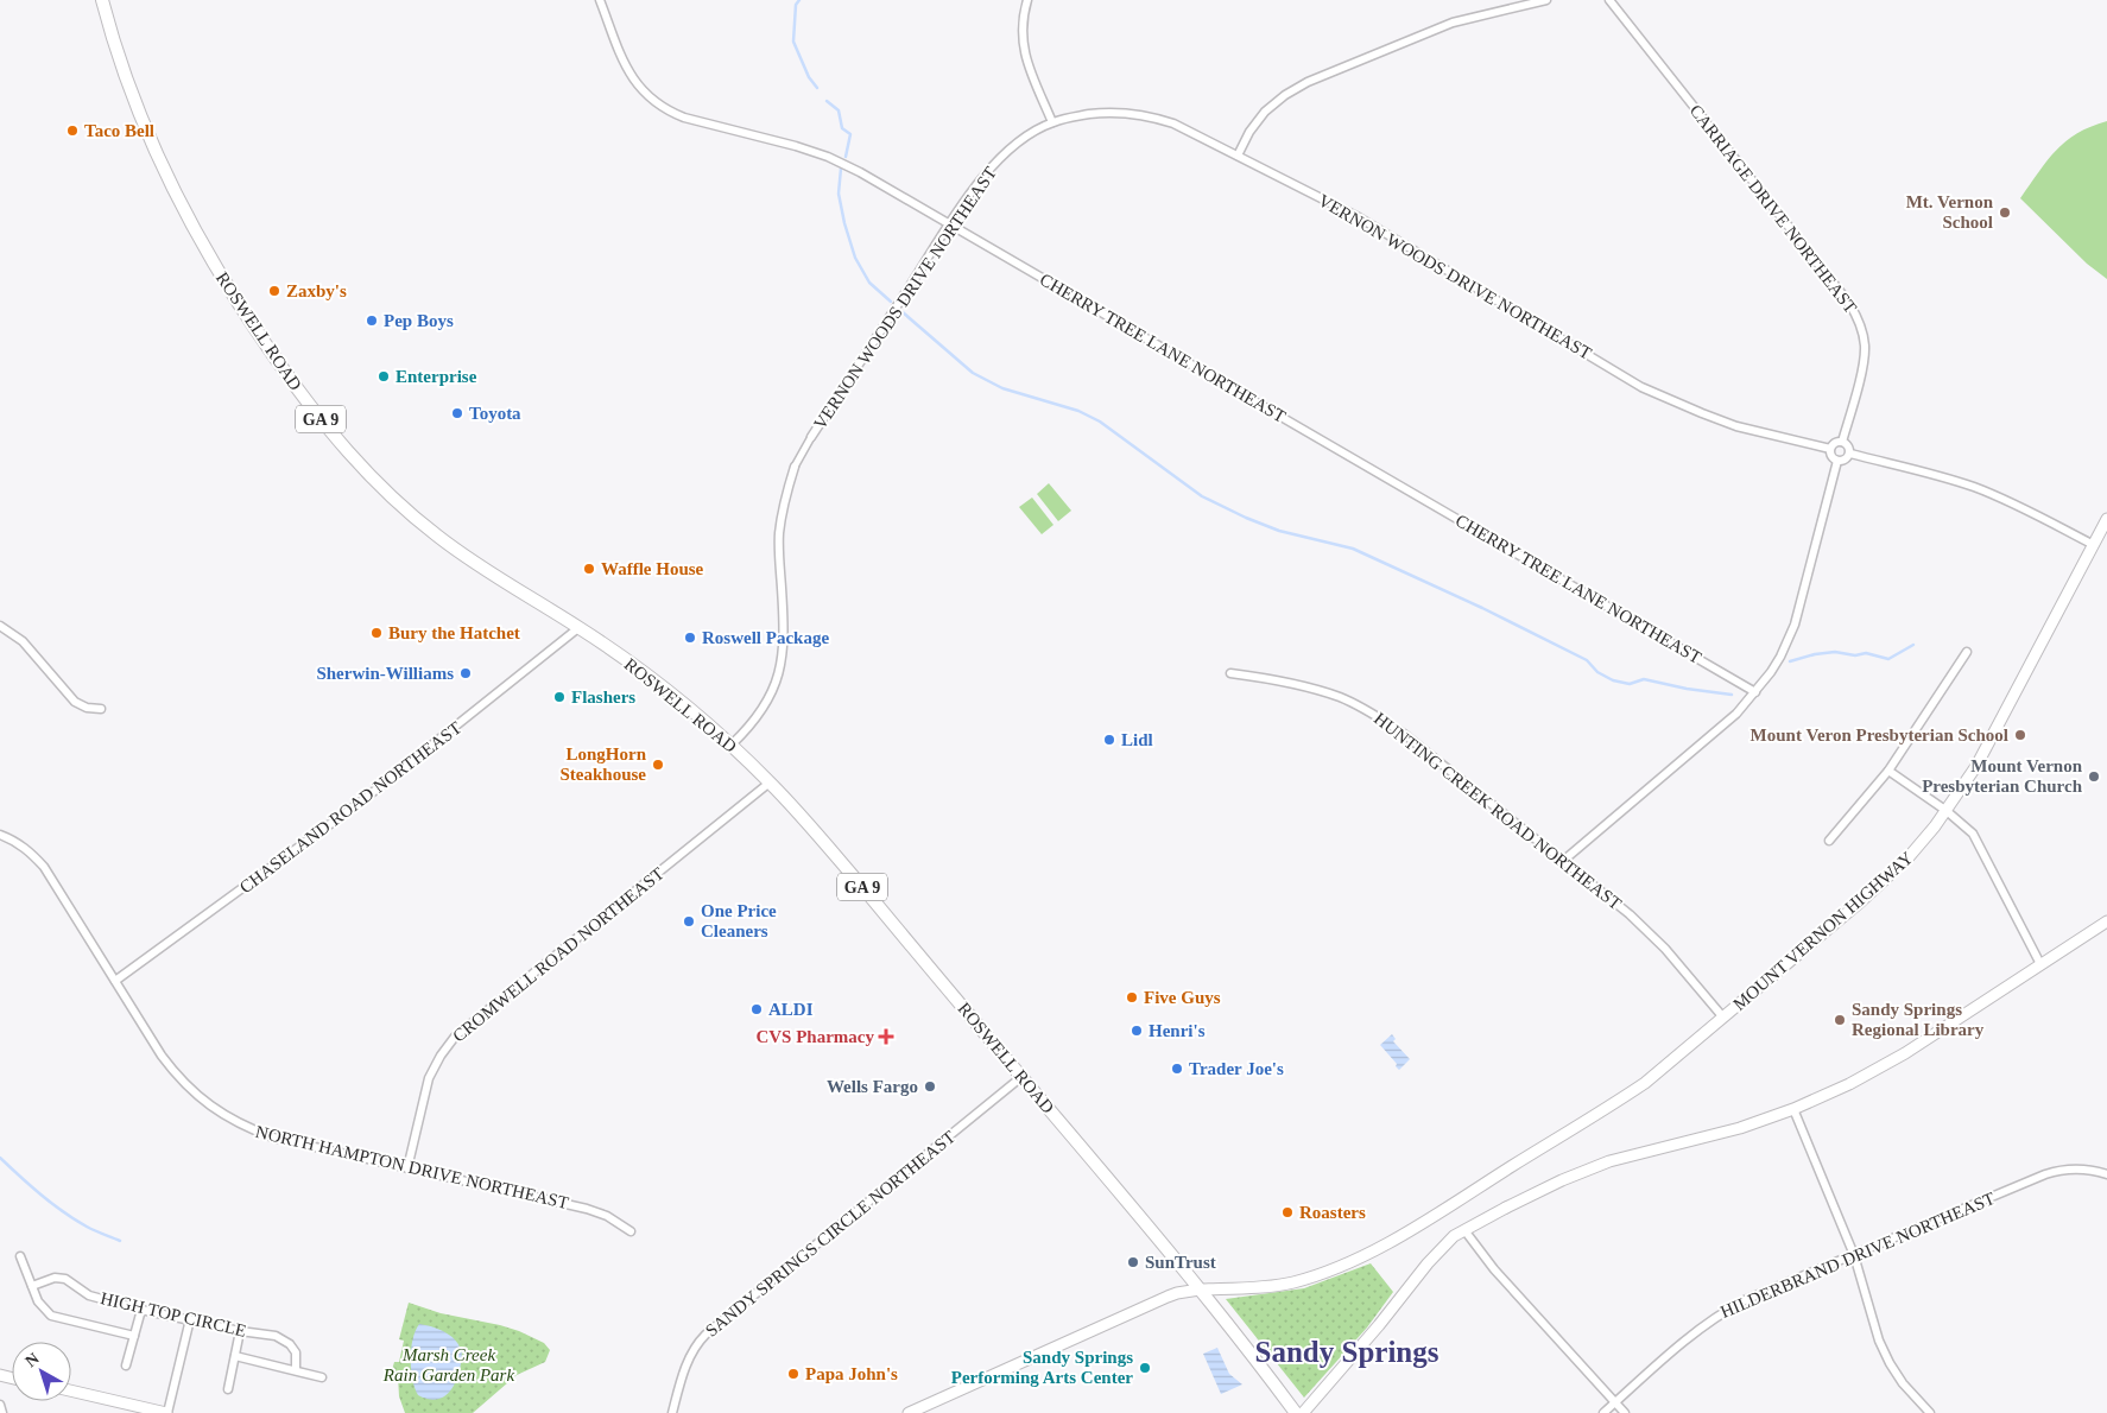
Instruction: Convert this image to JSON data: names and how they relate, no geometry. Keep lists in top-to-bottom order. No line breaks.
{"streets":{"main road":["ROSWELL ROAD","GA 9","MOUNT VERNON HIGHWAY"],"street":["CARRIAGE DRIVE NORTHEAST","VERNON WOODS DRIVE NORTHEAST","CHERRY TREE LANE NORTHEAST","CHASELAND ROAD NORTHEAST","HUNTING CREEK ROAD NORTHEAST","CROMWELL ROAD NORTHEAST","NORTH HAMPTON DRIVE NORTHEAST","SANDY SPRINGS CIRCLE NORTHEAST","HILDERBRAND DRIVE NORTHEAST","HIGH TOP CIRCLE"]},"crossings":[["CARRIAGE DRIVE NORTHEAST","VERNON WOODS DRIVE NORTHEAST"],["VERNON WOODS DRIVE NORTHEAST","CHERRY TREE LANE NORTHEAST"],["ROSWELL ROAD","CHASELAND ROAD NORTHEAST"],["ROSWELL ROAD","MOUNT VERNON HIGHWAY"],["ROSWELL ROAD","CROMWELL ROAD NORTHEAST"],["ROSWELL ROAD","SANDY SPRINGS CIRCLE NORTHEAST"],["CHASELAND ROAD NORTHEAST","NORTH HAMPTON DRIVE NORTHEAST"],["HUNTING CREEK ROAD NORTHEAST","MOUNT VERNON HIGHWAY"],["CROMWELL ROAD NORTHEAST","NORTH HAMPTON DRIVE NORTHEAST"]],"districts":["Sandy Springs"],"parks":["Marsh Creek Rain Garden Park"],"places":{"other":["Taco Bell","Mt. Vernon School","Zaxby's","Pep Boys","Enterprise","Toyota","Waffle House","Bury the Hatchet","Roswell Package","Sherwin-Williams","Flashers","Mount Veron Presbyterian School","Lidl","LongHorn Steakhouse","Mount Vernon Presbyterian Church","One Price Cleaners","Five Guys","ALDI","Sandy Springs Regional Library","Henri's","Trader Joe's","Wells Fargo","Roasters","SunTrust","Sandy Springs Performing Arts Center","Papa John's"],"health":["CVS Pharmacy"]},"north":"top left"}
